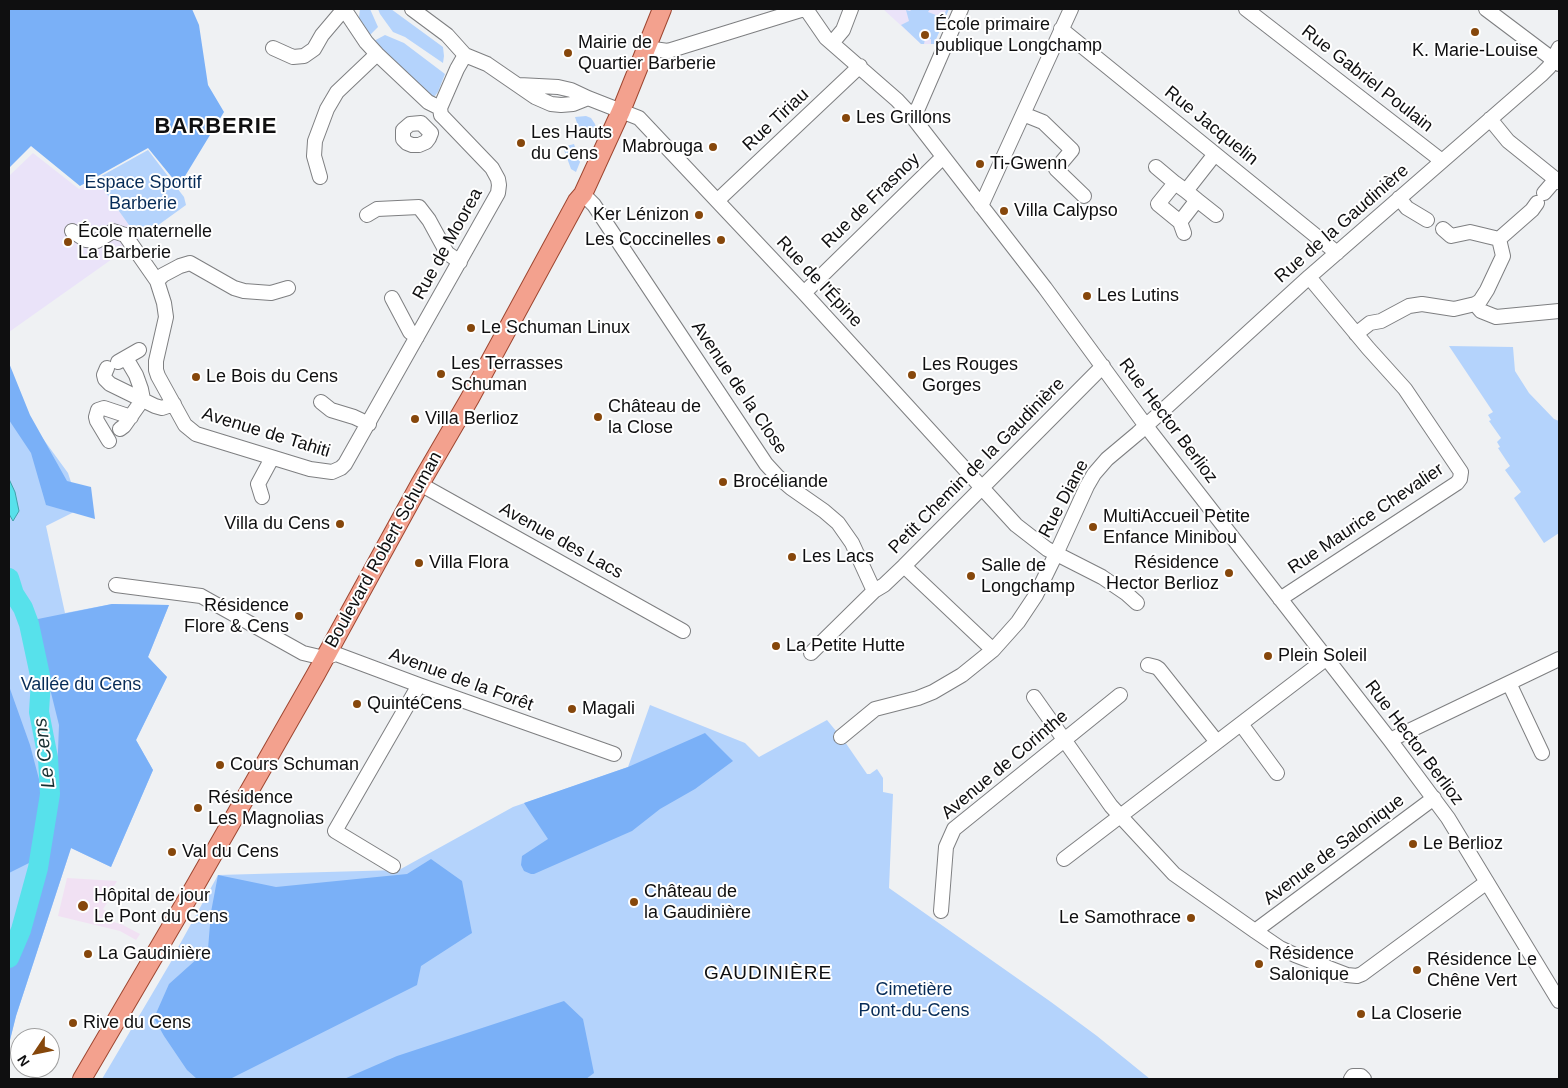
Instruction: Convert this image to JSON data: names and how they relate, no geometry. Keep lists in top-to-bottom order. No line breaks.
{"streets":{"main road":["Boulevard Robert Schuman"],"street":["Rue Gabriel Poulain","Rue Tiriau","Rue Jacquelin","Rue de Frasnoy","Rue de la Gaudinière","Rue de Moorea","Rue de l'Épine","Avenue de la Close","Rue Hector Berlioz","Avenue de Tahiti","Petit Chemin de la Gaudinière","Rue Diane","Rue Maurice Chevalier","Avenue des Lacs","Avenue de la Forêt","Avenue de Corinthe","Avenue de Salonique"]},"crossings":[["Rue Gabriel Poulain","Rue de la Gaudinière"],["Rue Tiriau","Rue de l'Épine"],["Rue Tiriau","Rue Hector Berlioz"],["Rue Jacquelin","Rue de la Gaudinière"],["Rue de Frasnoy","Rue de l'Épine"],["Rue de Frasnoy","Rue Hector Berlioz"],["Rue de la Gaudinière","Rue Hector Berlioz"],["Rue de la Gaudinière","Rue Diane"],["Rue de la Gaudinière","Rue Maurice Chevalier"],["Rue de Moorea","Avenue de Tahiti"],["Rue de l'Épine","Petit Chemin de la Gaudinière"],["Rue de l'Épine","Rue Diane"],["Rue de l'Épine","Boulevard Robert Schuman"],["Avenue de la Close","Petit Chemin de la Gaudinière"],["Avenue de la Close","Boulevard Robert Schuman"],["Rue Hector Berlioz","Petit Chemin de la Gaudinière"],["Rue Hector Berlioz","Rue Diane"],["Rue Hector Berlioz","Rue Maurice Chevalier"],["Rue Hector Berlioz","Avenue de Salonique"],["Avenue des Lacs","Boulevard Robert Schuman"],["Boulevard Robert Schuman","Avenue de la Forêt"]],"districts":["BARBERIE","GAUDINIÈRE"],"water":["Le Cens"],"parks":["Espace Sportif Barberie","Vallée du Cens","Cimetière Pont-du-Cens"],"places":["K. Marie-Louise","École primaire publique Longchamp","Mairie de Quartier Barberie","Les Grillons","Les Hauts du Cens","Mabrouga","Ti-Gwenn","Villa Calypso","Ker Lénizon","Les Coccinelles","École maternelle La Barberie","Les Lutins","Le Schuman Linux","Les Terrasses Schuman","Les Rouges Gorges","Le Bois du Cens","Château de la Close","Villa Berlioz","Brocéliande","Villa du Cens","MultiAccueil Petite Enfance Minibou","Les Lacs","Villa Flora","Résidence Hector Berlioz","Salle de Longchamp","Résidence Flore & Cens","La Petite Hutte","Plein Soleil","QuintéCens","Magali","Cours Schuman","Résidence Les Magnolias","Le Berlioz","Val du Cens","Château de la Gaudinière","Hôpital de jour Le Pont du Cens","Le Samothrace","La Gaudinière","Résidence Salonique","Résidence Le Chêne Vert","La Closerie","Rive du Cens"],"north":"bottom left"}
